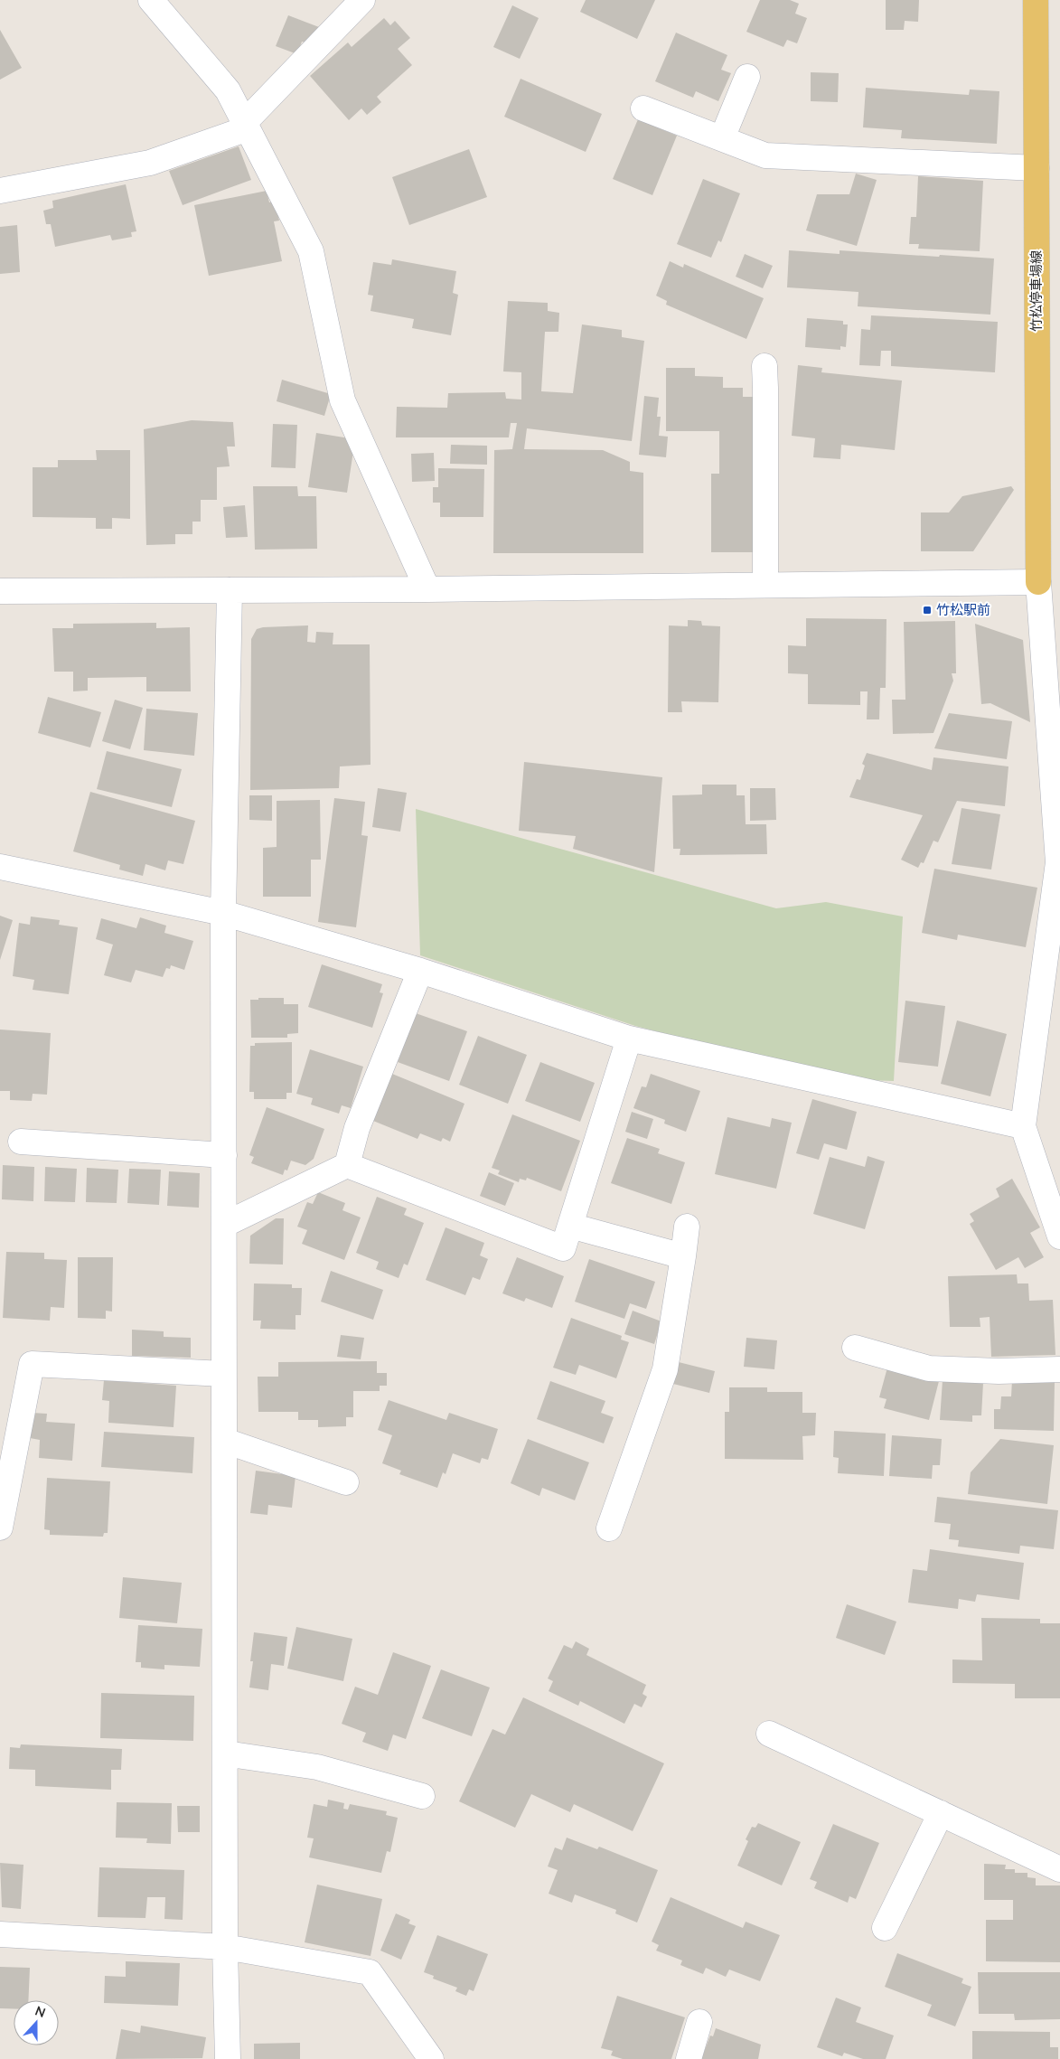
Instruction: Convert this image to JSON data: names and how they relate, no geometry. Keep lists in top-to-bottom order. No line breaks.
{"streets":{"main road":["竹松停車場線"]},"places":{"transit":["竹松駅前"]},"north":"top"}
